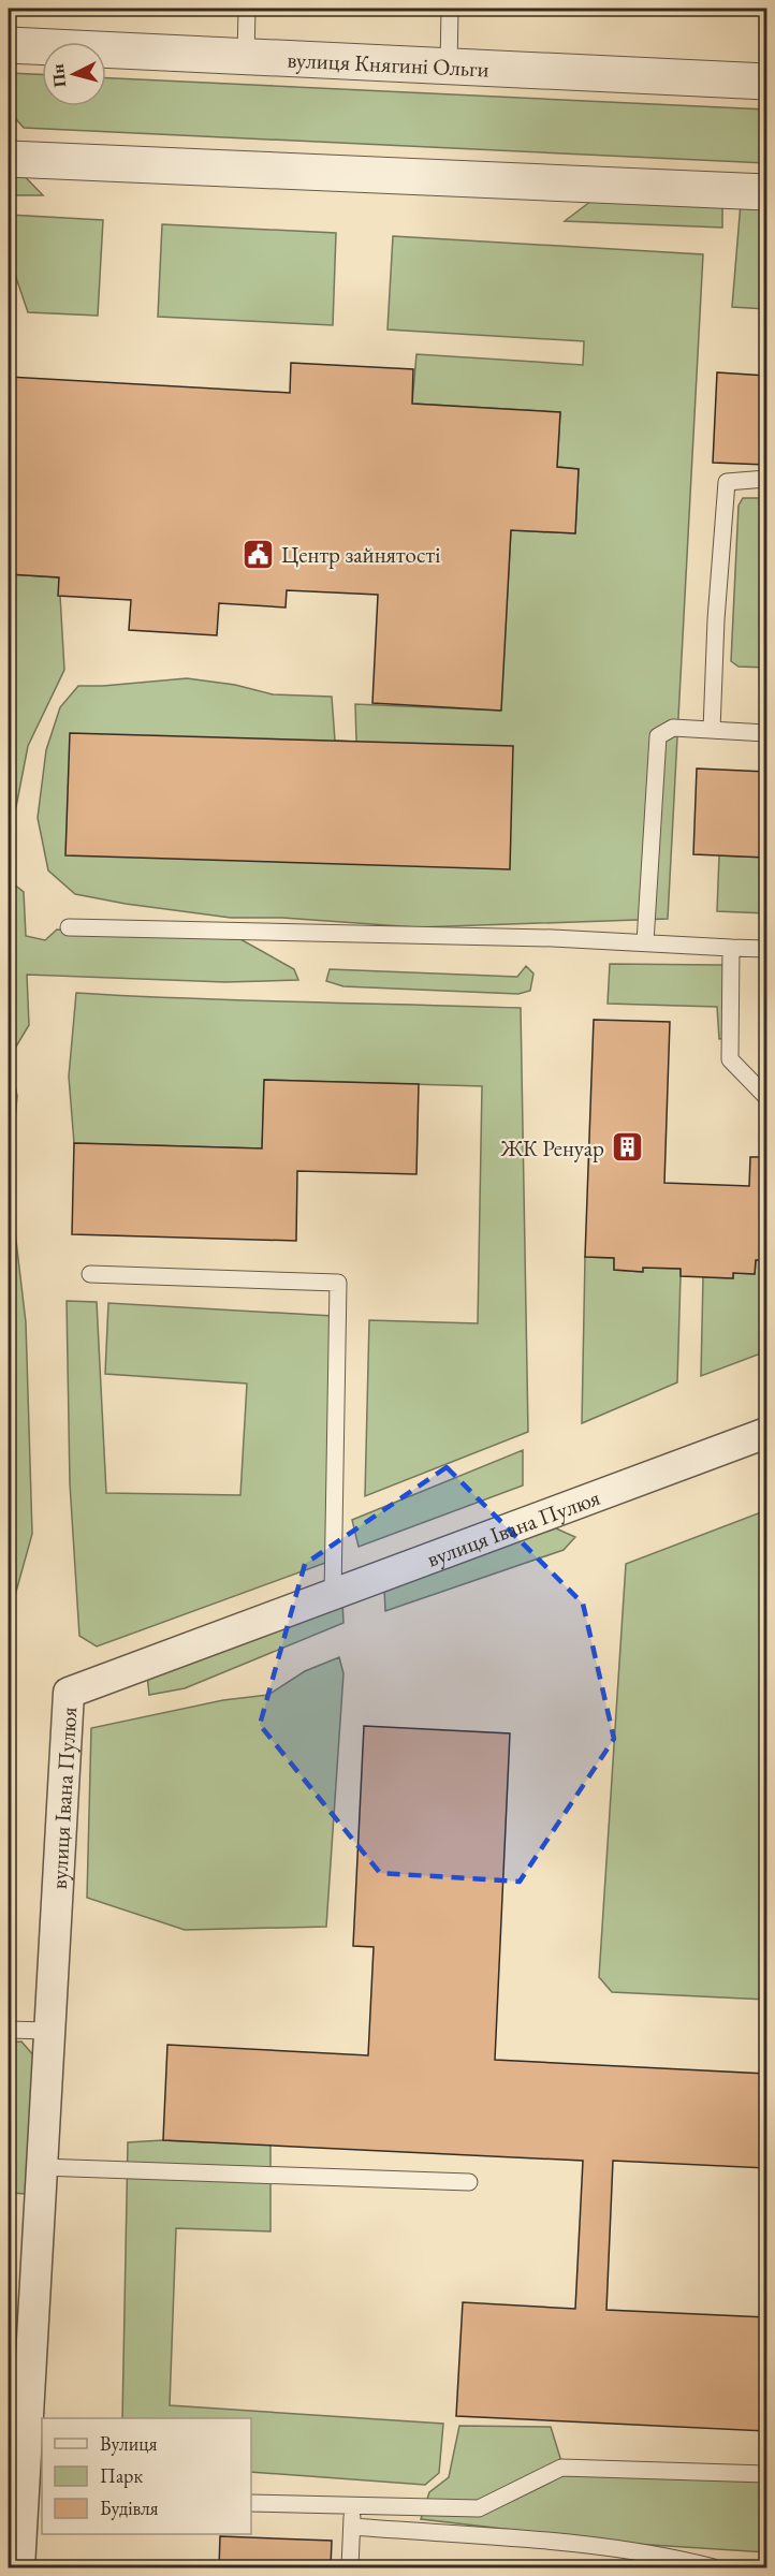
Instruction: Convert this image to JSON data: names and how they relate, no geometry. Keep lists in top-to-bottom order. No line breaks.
{"streets":{"street":["вулиця Княгині Ольги","вулиця Івана Пулюя"]},"places":{"public building":["Центр зайнятості"],"building":["ЖК Ренуар"]},"legend":["Вулиця","Парк","Будівля"],"north":"left"}
